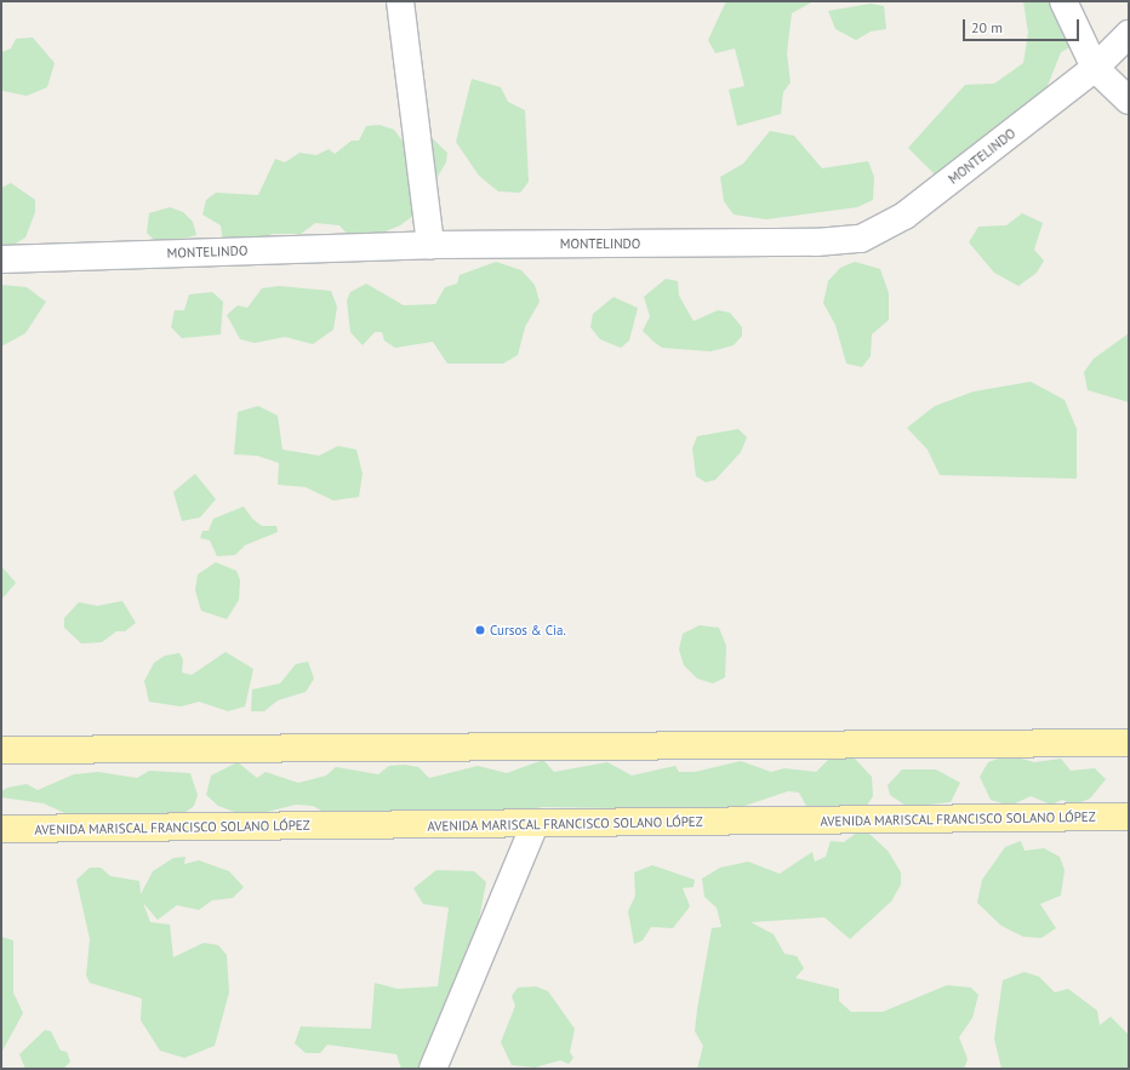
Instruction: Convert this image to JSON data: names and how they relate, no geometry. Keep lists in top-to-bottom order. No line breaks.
{"streets":{"main road":["AVENIDA MARISCAL FRANCISCO SOLANO LÓPEZ"],"street":["MONTELINDO"]},"places":["Cursos & Cia."],"scale_bar":"20 m"}
